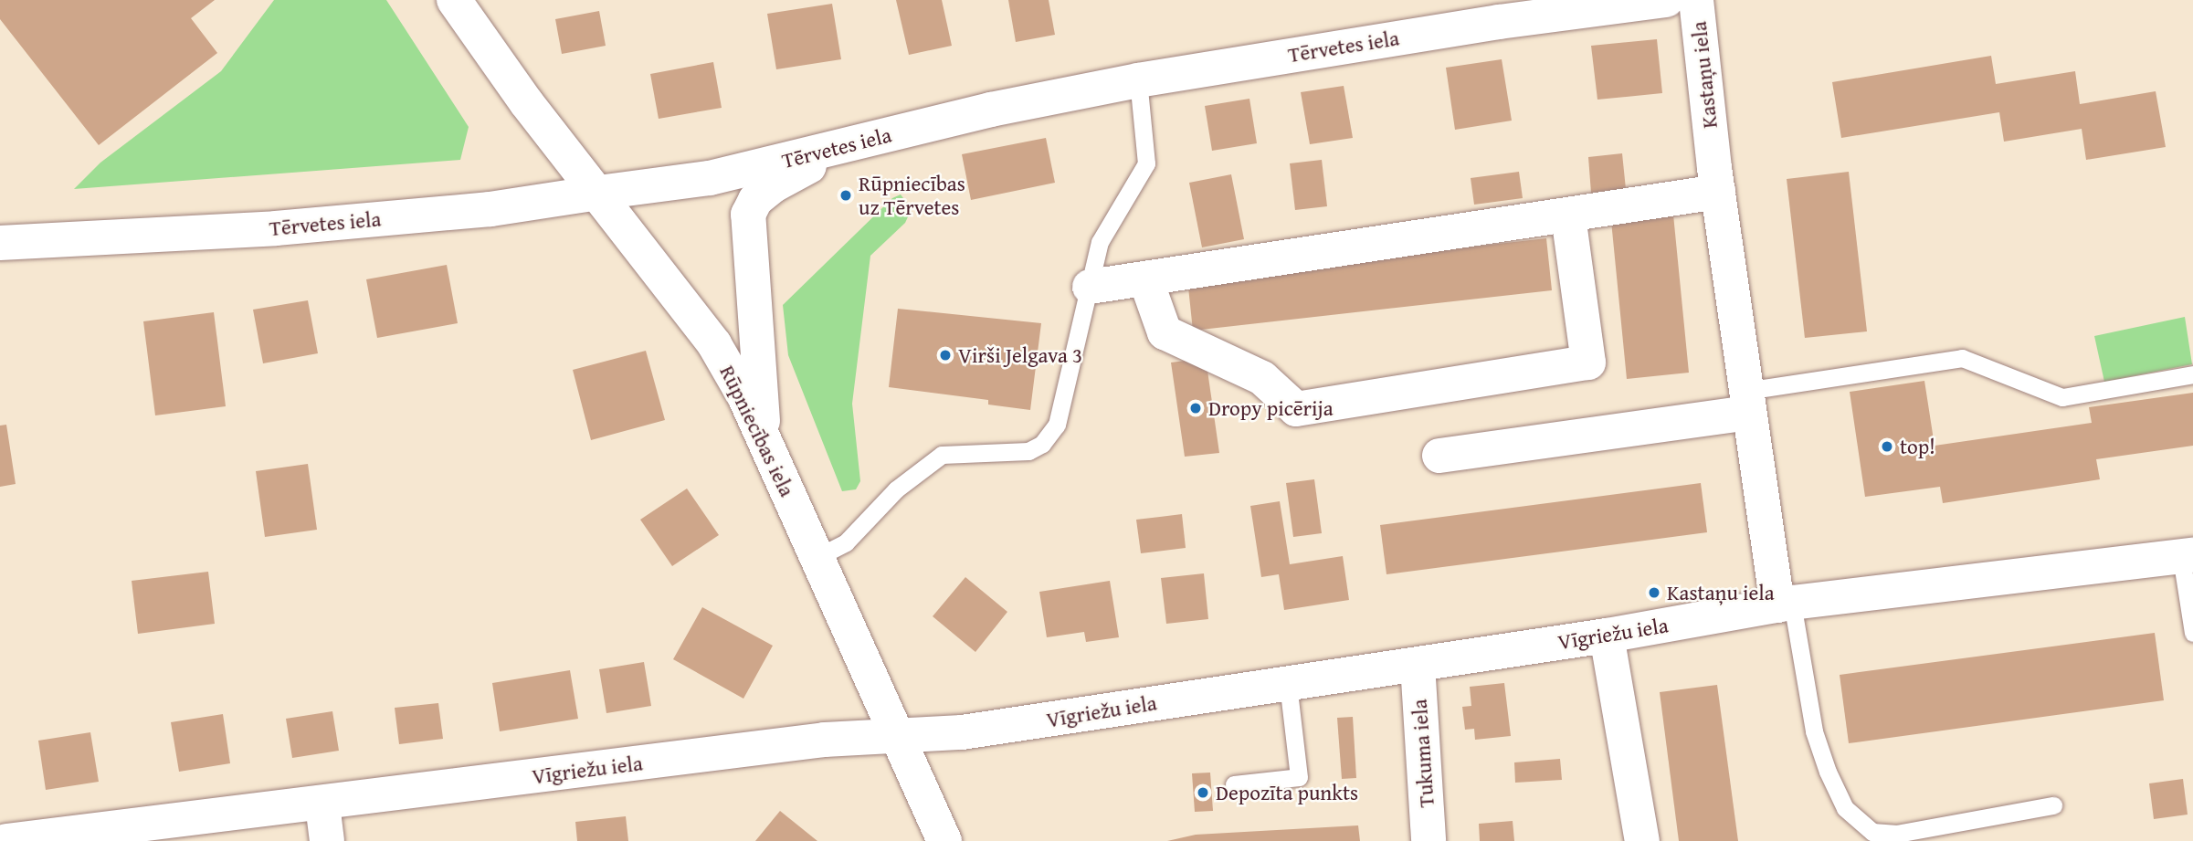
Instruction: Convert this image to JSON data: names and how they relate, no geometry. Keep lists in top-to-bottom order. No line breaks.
{"streets":{"street":["Tērvetes iela","Kastaņu iela","Rūpniecības iela","Vīgriežu iela","Tukuma iela"]},"crossings":[["Tērvetes iela","Rūpniecības iela"],["Kastaņu iela","Vīgriežu iela"],["Rūpniecības iela","Vīgriežu iela"],["Vīgriežu iela","Tukuma iela"]],"places":["Rūpniecības uz Tērvetes","Virši Jelgava 3","Dropy picērija","top!","Kastaņu iela","Depozīta punkts"]}
